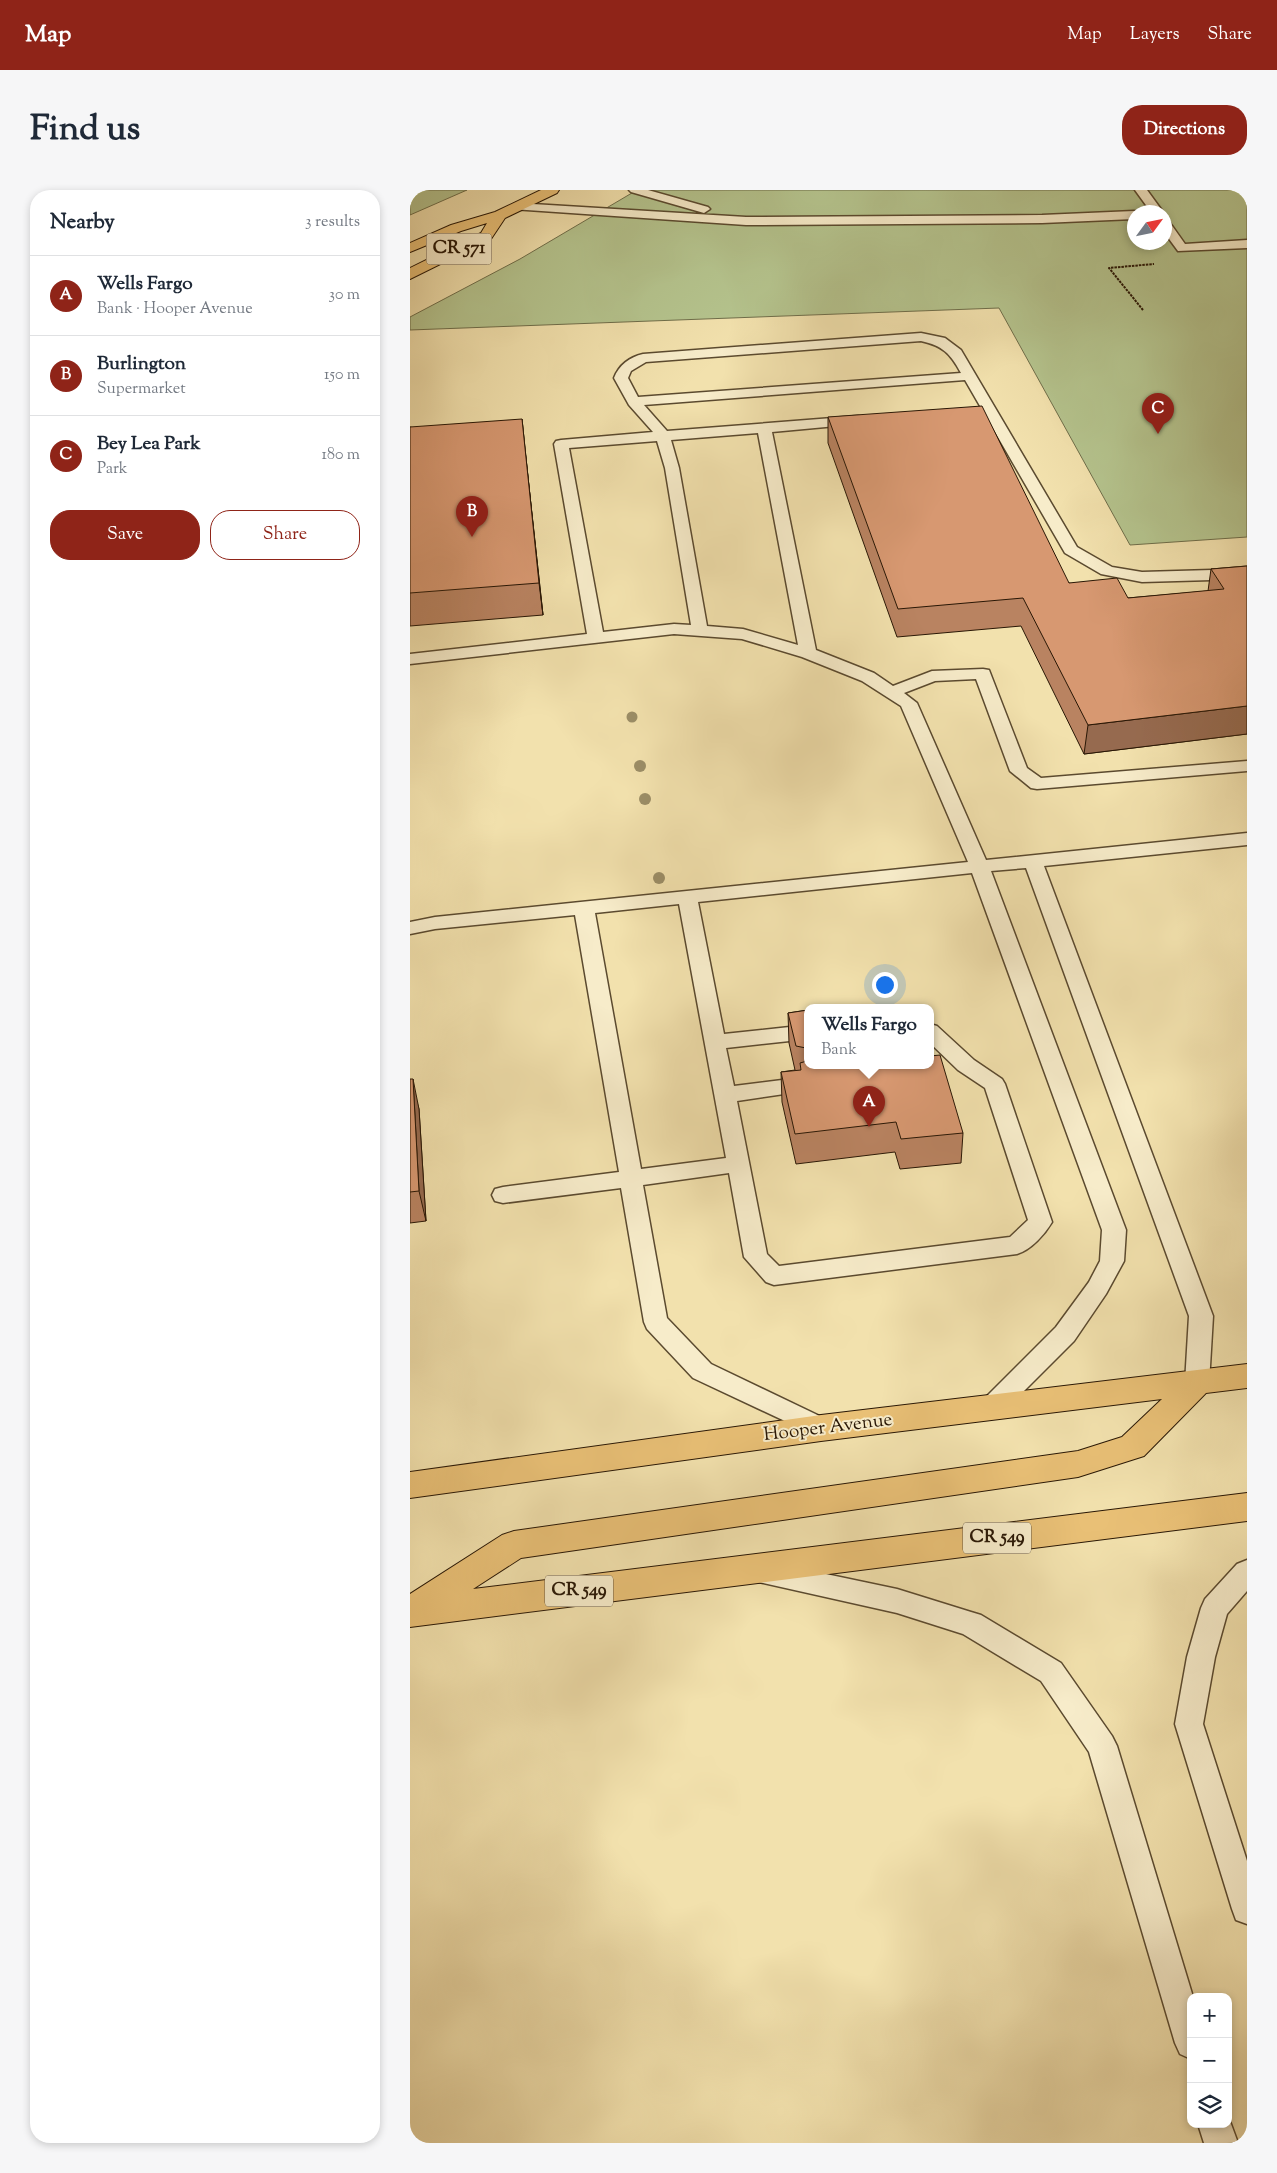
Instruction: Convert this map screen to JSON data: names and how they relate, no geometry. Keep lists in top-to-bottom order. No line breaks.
{"streets":{"main road":["CR 571","Hooper Avenue","CR 549"]},"north":"top right","page":{"header":"Map","nav":["Map","Layers","Share"],"title":"Find us","buttons":["Directions",["Save","Share"]],"heading":["Nearby","3 results"],"list":[{"mark":"A","name":"Wells Fargo","note":"Bank · Hooper Avenue","value":"30 m"},{"mark":"B","name":"Burlington","note":"Supermarket","value":"150 m"},{"mark":"C","name":"Bey Lea Park","note":"Park","value":"180 m"}],"pins":["C","B","A"],"popup":["Wells Fargo","Bank"],"map_buttons":["+","−"]}}
